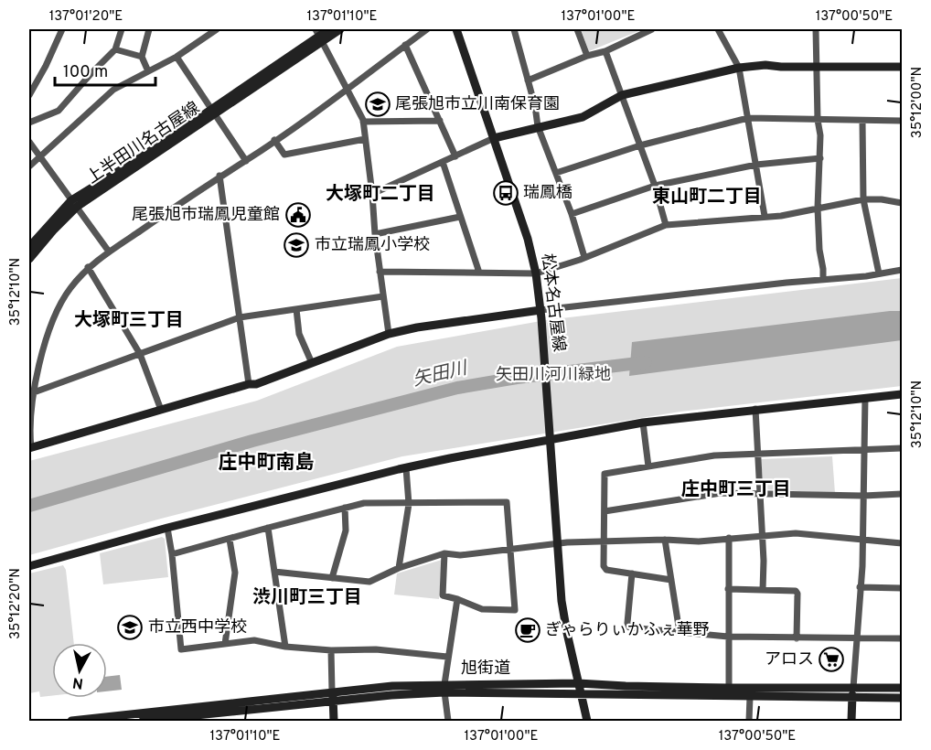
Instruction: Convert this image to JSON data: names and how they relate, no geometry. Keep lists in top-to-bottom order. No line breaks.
{"streets":{"street":["上半田川名古屋線","松本名古屋線","旭街道"]},"crossings":[["松本名古屋線","旭街道"]],"districts":["大塚町二丁目","東山町二丁目","大塚町三丁目","庄中町南島","庄中町三丁目","渋川町三丁目"],"water":["矢田川"],"parks":["矢田川河川緑地"],"places":{"school or university":["尾張旭市立川南保育園","市立瑞鳳小学校","市立西中学校"],"bus stop":["瑞鳳橋"],"public building":["尾張旭市瑞鳳児童館"],"cafe":["ぎゃらりぃかふぇ華野"],"supermarket":["アロス"]},"scale_bar":"100 m","north":"bottom","coordinates":["137°01'20\"E","137°01'10\"E","137°01'00\"E","137°00'50\"E","35°12'00\"N","35°12'10\"N","35°12'20\"N"]}
